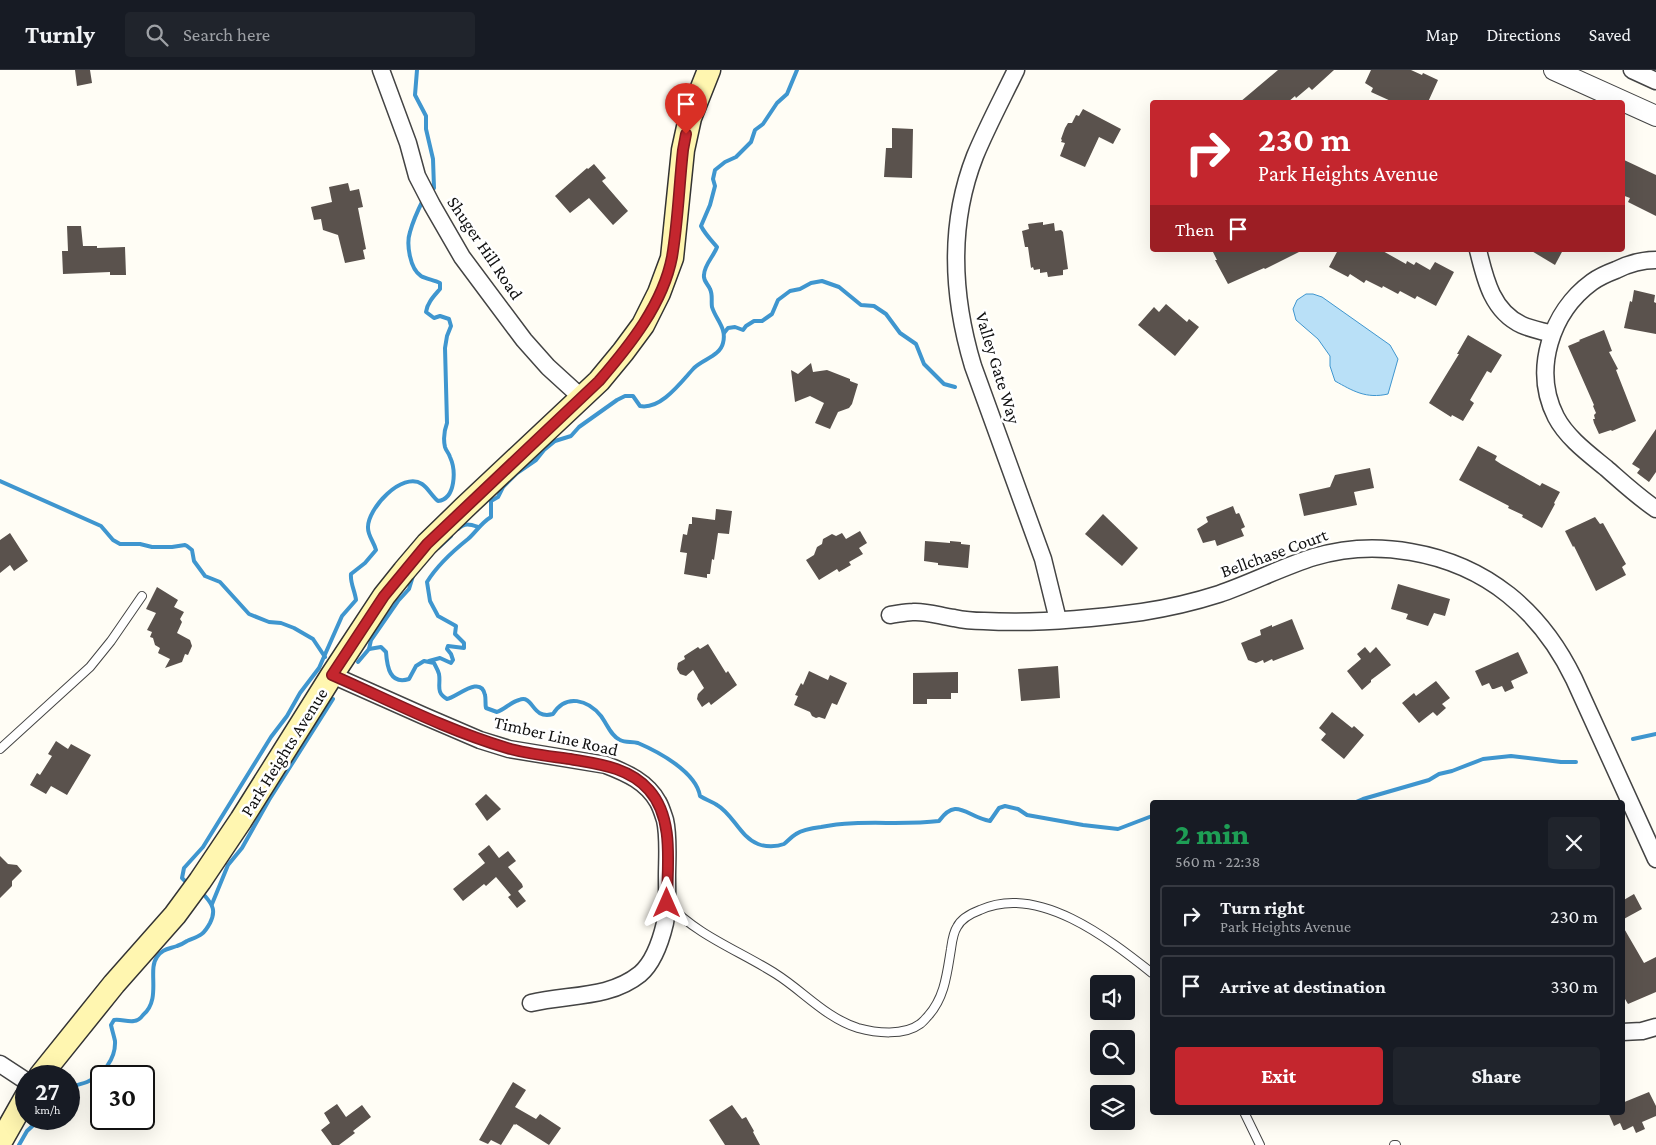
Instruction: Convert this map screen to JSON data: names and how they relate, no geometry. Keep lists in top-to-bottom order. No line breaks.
{"streets":{"main road":["Park Heights Avenue"],"street":["Shuger Hill Road","Valley Gate Way","Bellchase Court","Timber Line Road"]},"crossings":[["Shuger Hill Road","Park Heights Avenue"],["Valley Gate Way","Bellchase Court"],["Timber Line Road","Park Heights Avenue"]],"page":{"header":"Turnly","search":"Search here","nav":["Map","Directions","Saved"],"turn":["230 m","Park Heights Avenue"],"then":"Then","heading":["2 min","560 m · 22:38"],"list":[{"name":"Turn right","note":"Park Heights Avenue","value":"230 m"},{"name":"Arrive at destination","value":"330 m"}],"buttons":["Exit","Share"],"speed":"27 km/h","limit":"30"}}
